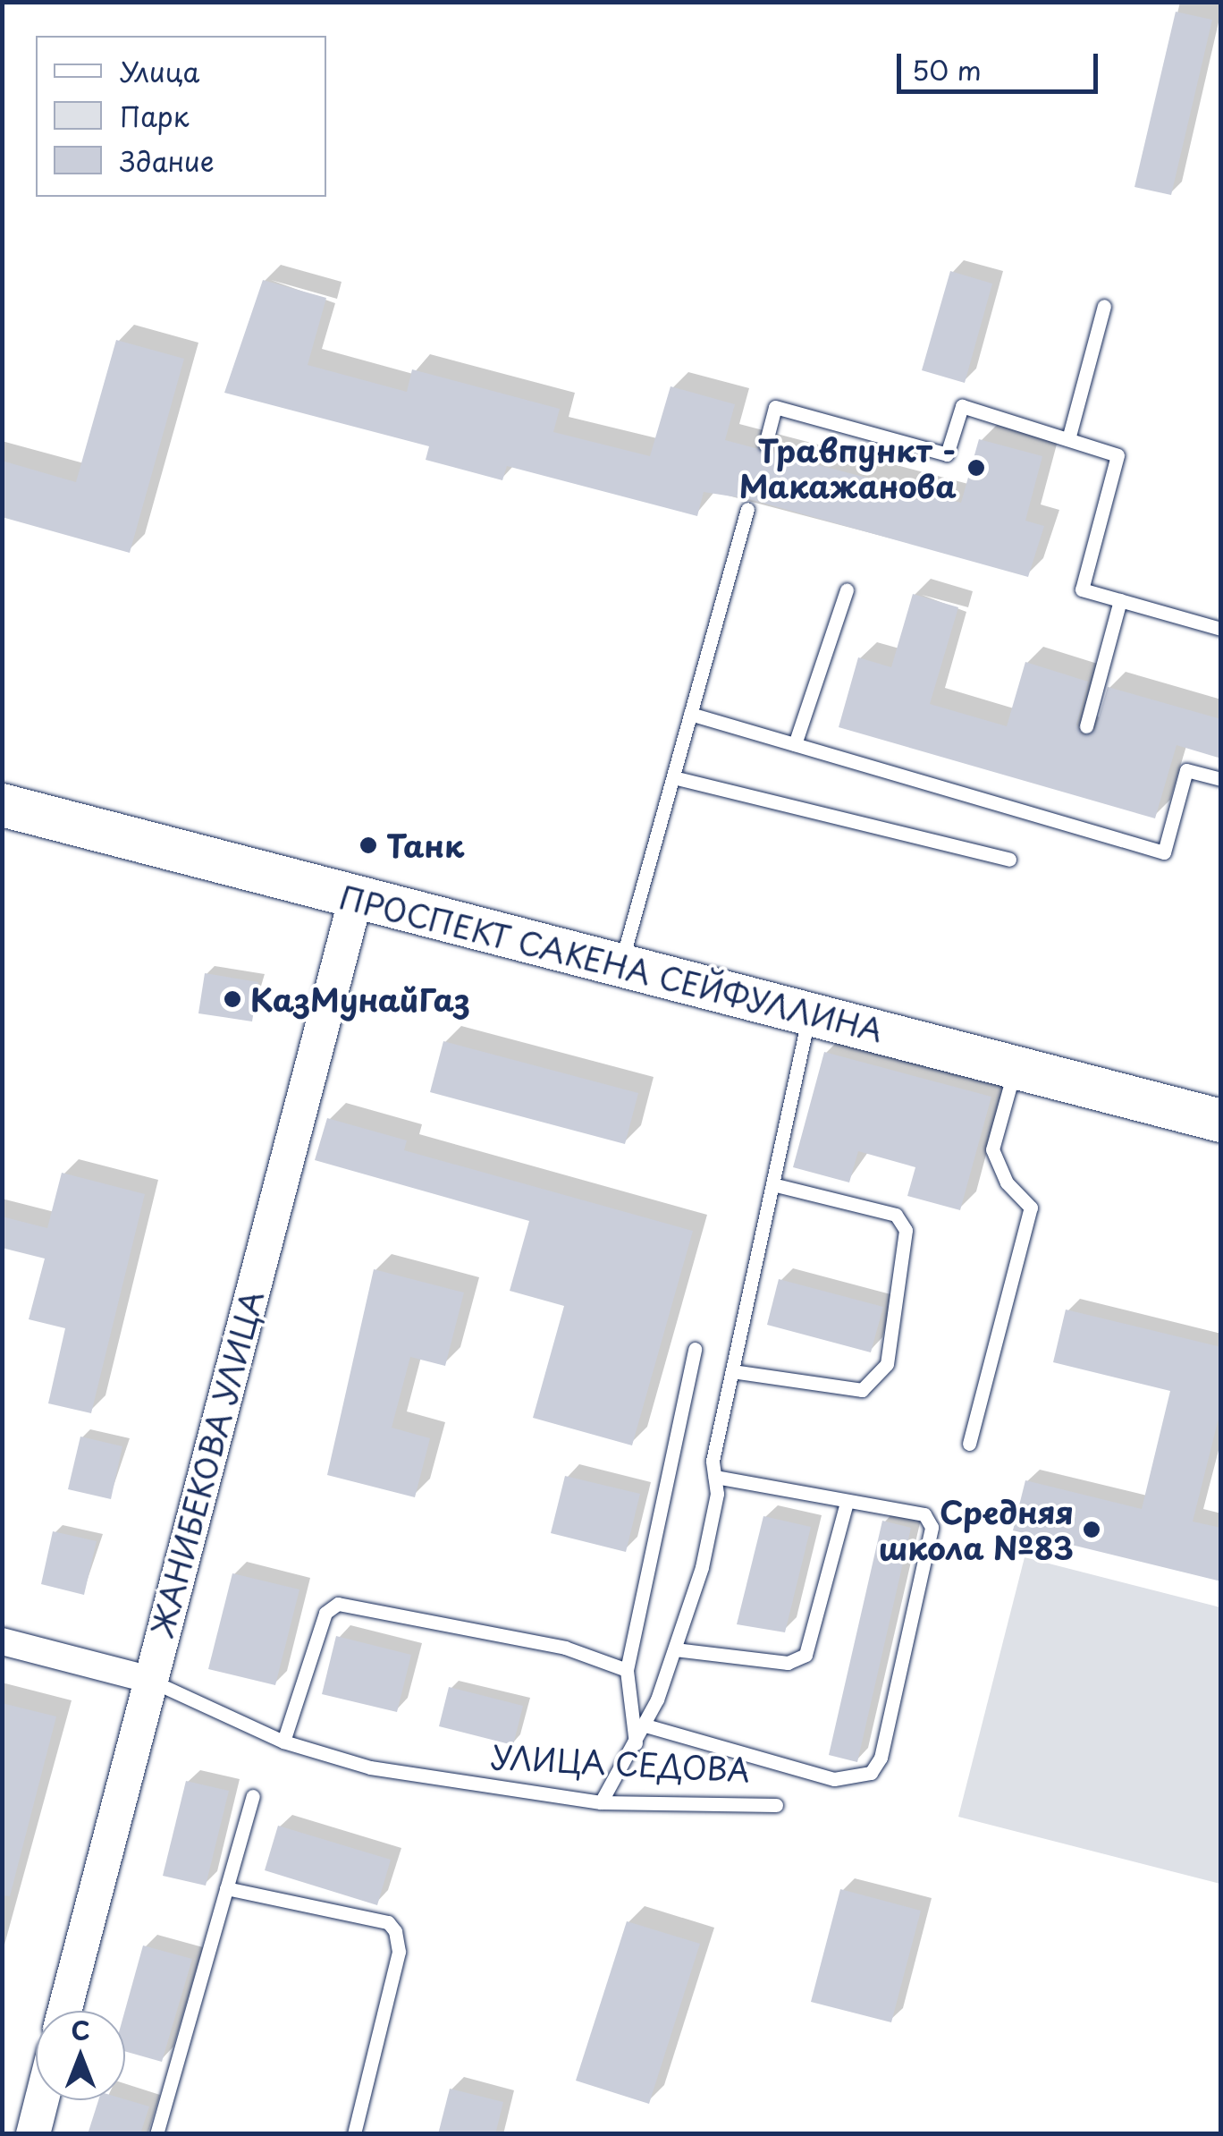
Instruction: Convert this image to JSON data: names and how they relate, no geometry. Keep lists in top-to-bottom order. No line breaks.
{"streets":{"main road":["ПРОСПЕКТ САКЕНА СЕЙФУЛЛИНА"],"street":["ЖАНИБЕКОВА УЛИЦА","УЛИЦА СЕДОВА"]},"crossings":[["ПРОСПЕКТ САКЕНА СЕЙФУЛЛИНА","ЖАНИБЕКОВА УЛИЦА"],["ЖАНИБЕКОВА УЛИЦА","УЛИЦА СЕДОВА"]],"places":["Травпункт - Макажанова","Танк","КазМунайГаз","Средняя школа №83"],"legend":["Улица","Парк","Здание"],"scale_bar":"50 m","north":"top"}
